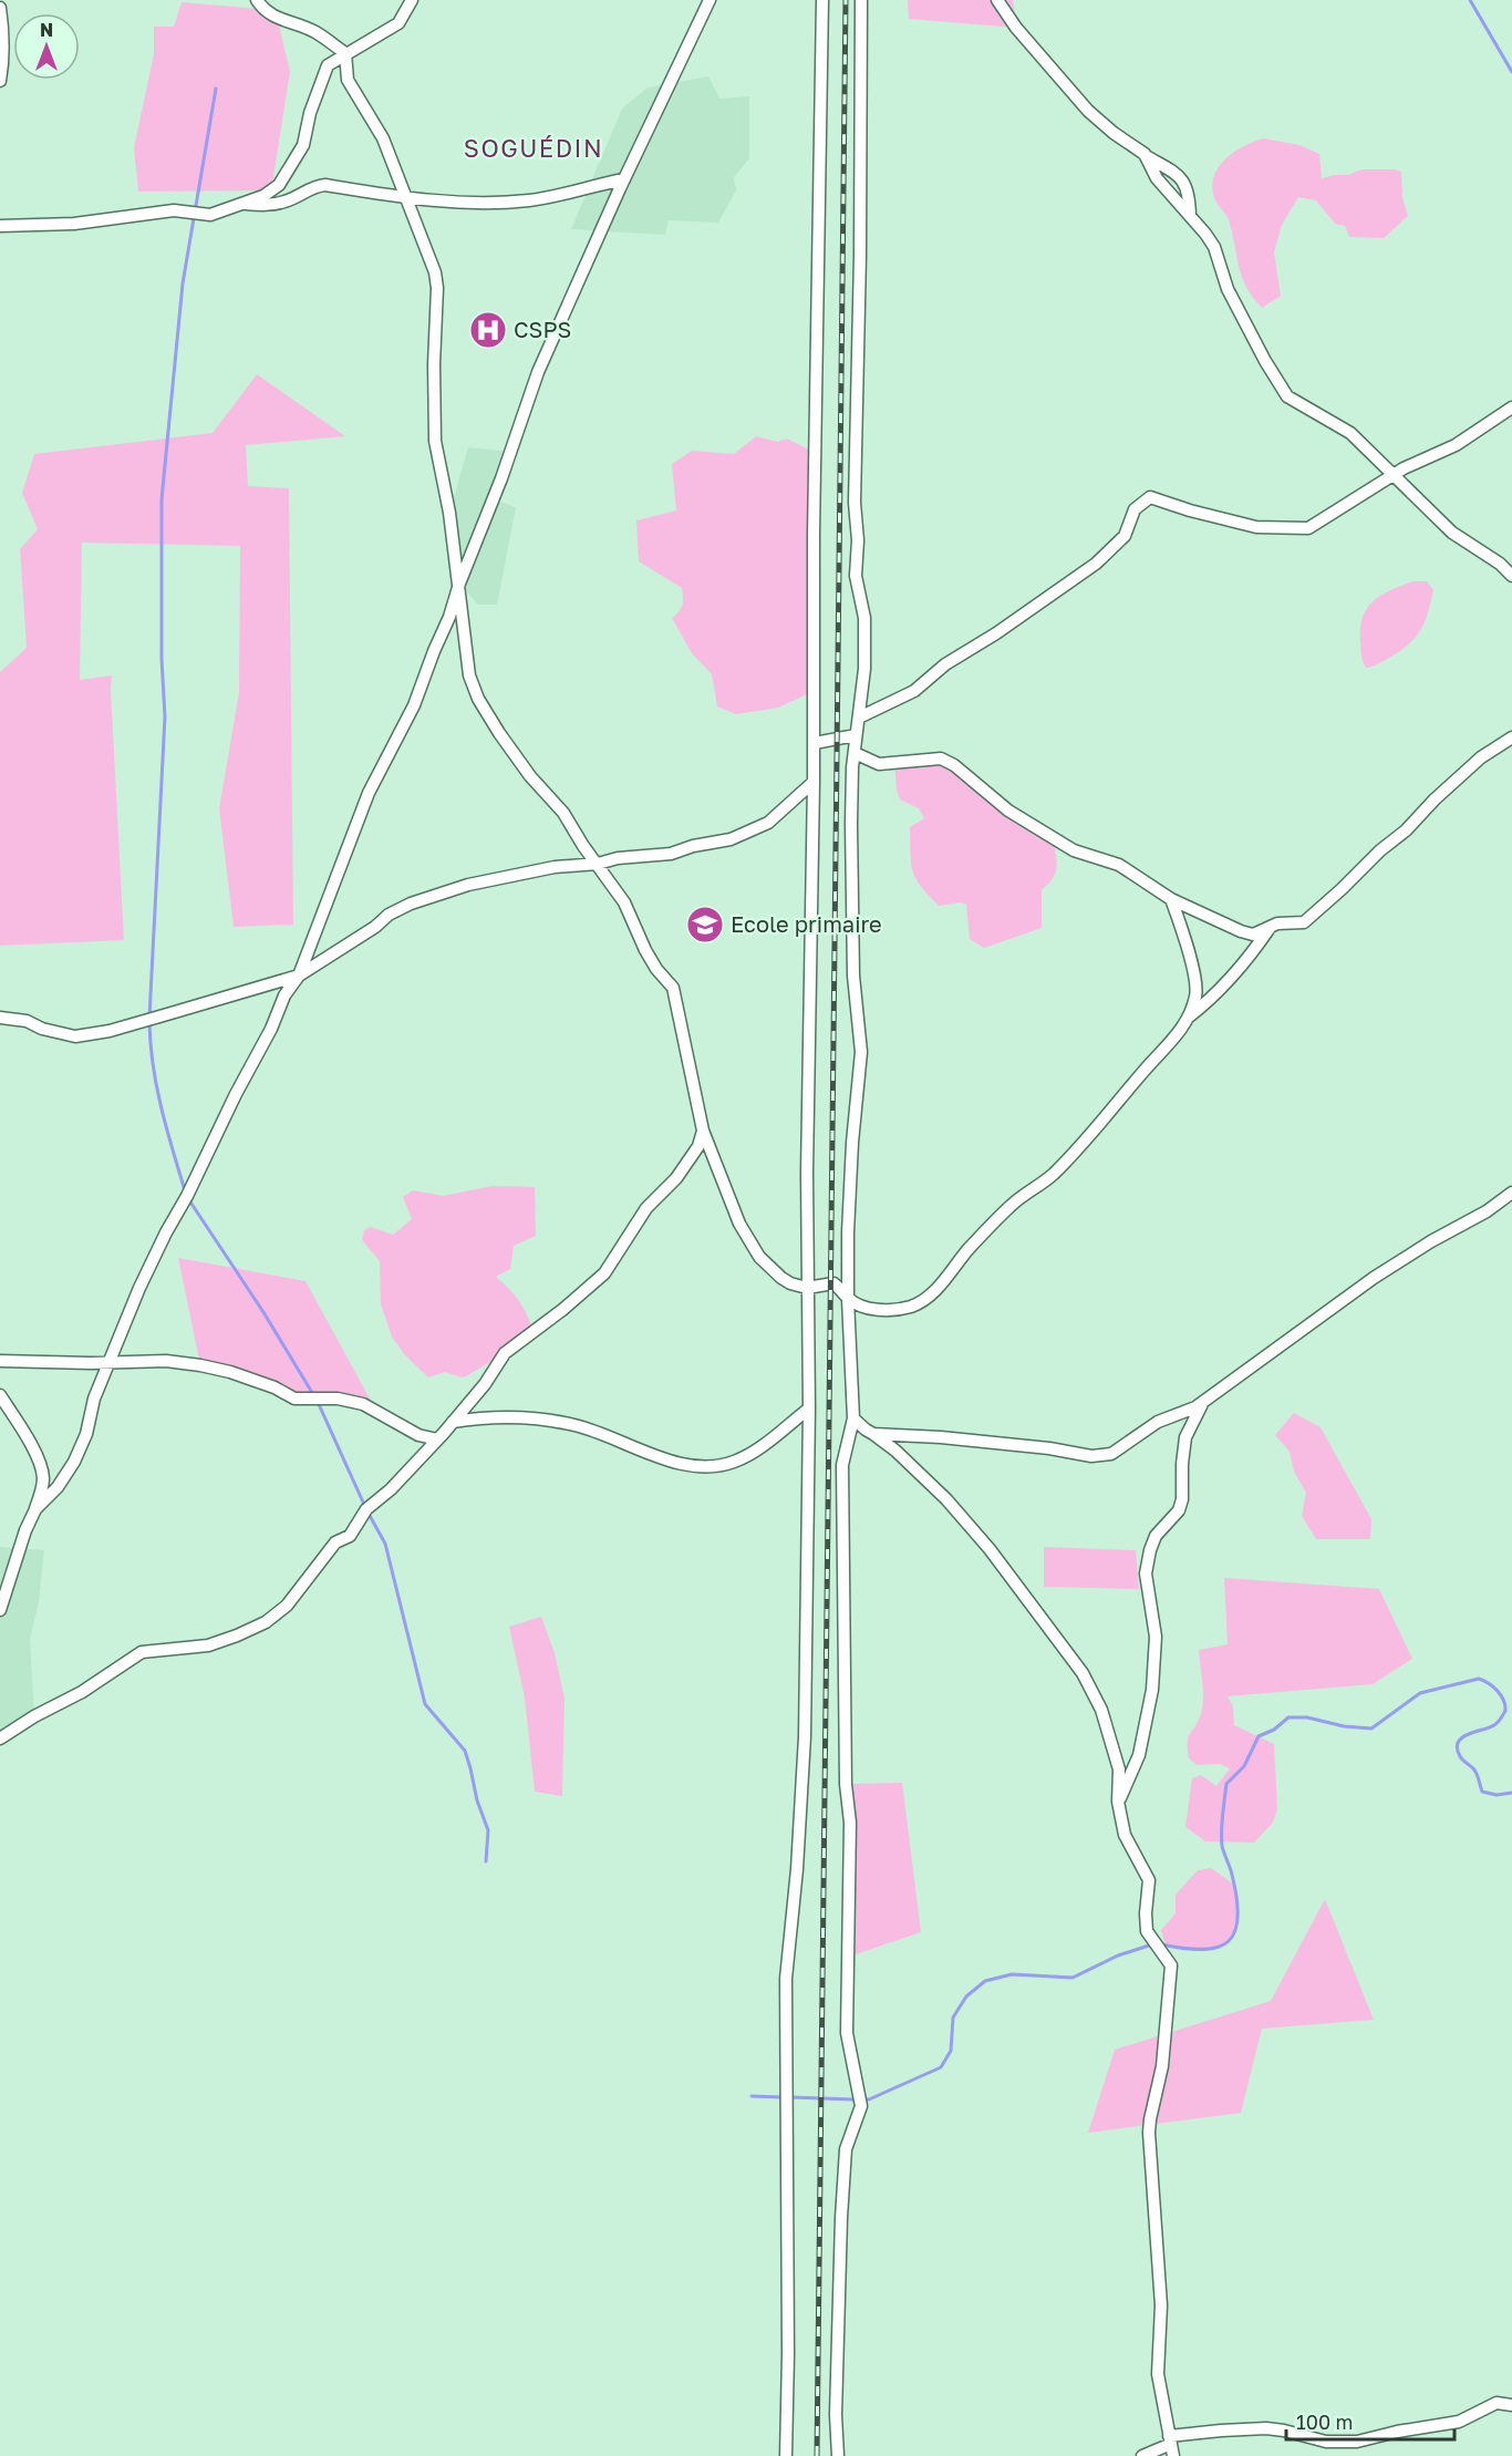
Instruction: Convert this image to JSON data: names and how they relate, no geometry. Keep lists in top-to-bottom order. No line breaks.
{"districts":["SOGUÉDIN"],"places":{"hospital":["CSPS"],"school or university":["Ecole primaire"]},"scale_bar":"100 m","north":"top"}
